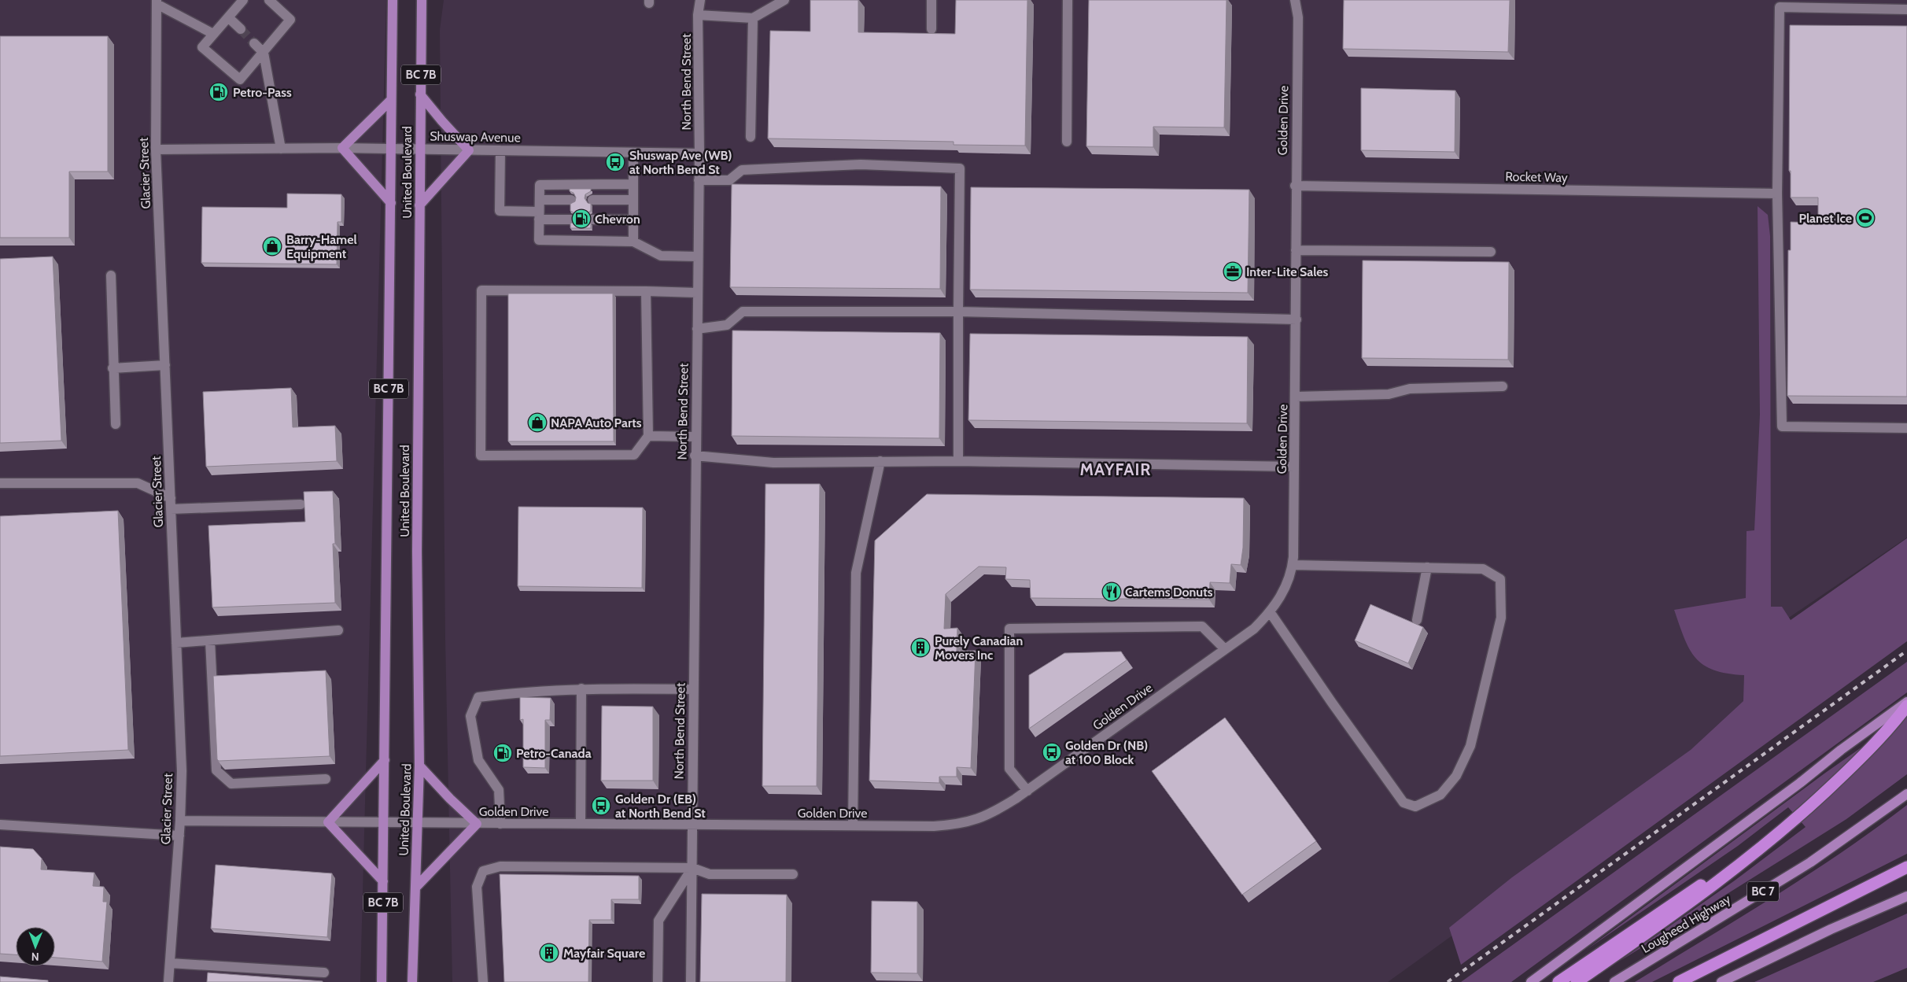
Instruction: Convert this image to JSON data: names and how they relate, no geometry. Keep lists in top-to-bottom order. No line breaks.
{"streets":{"main road":["BC 7B","United Boulevard","BC 7","Lougheed Highway"],"street":["North Bend Street","Golden Drive","Shuswap Avenue","Glacier Street","Rocket Way"]},"crossings":[["North Bend Street","Golden Drive"],["North Bend Street","Shuswap Avenue"],["Golden Drive","United Boulevard"],["Golden Drive","Glacier Street"],["Golden Drive","Rocket Way"],["Shuswap Avenue","United Boulevard"],["Shuswap Avenue","Glacier Street"]],"districts":["MAYFAIR"],"places":{"fuel station":["Petro-Pass","Chevron","Petro-Canada"],"bus stop":["Shuswap Ave (WB) at North Bend St","Golden Dr (NB) at 100 Block","Golden Dr (EB) at North Bend St"],"sports":["Planet Ice"],"shop":["Barry-Hamel Equipment","NAPA Auto Parts"],"office":["Inter-Lite Sales"],"restaurant":["Cartems Donuts"],"building":["Purely Canadian Movers Inc","Mayfair Square"]},"north":"bottom"}
